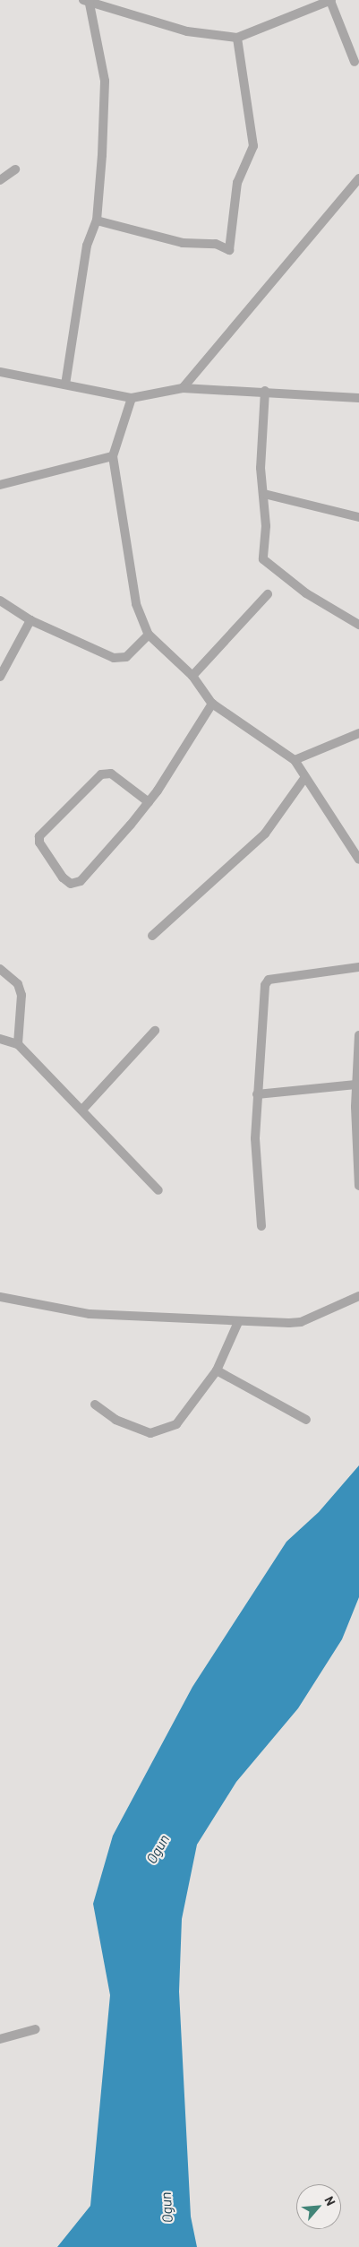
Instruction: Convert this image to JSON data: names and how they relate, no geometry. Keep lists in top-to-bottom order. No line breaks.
{"water":["Ogun"],"north":"top right"}
